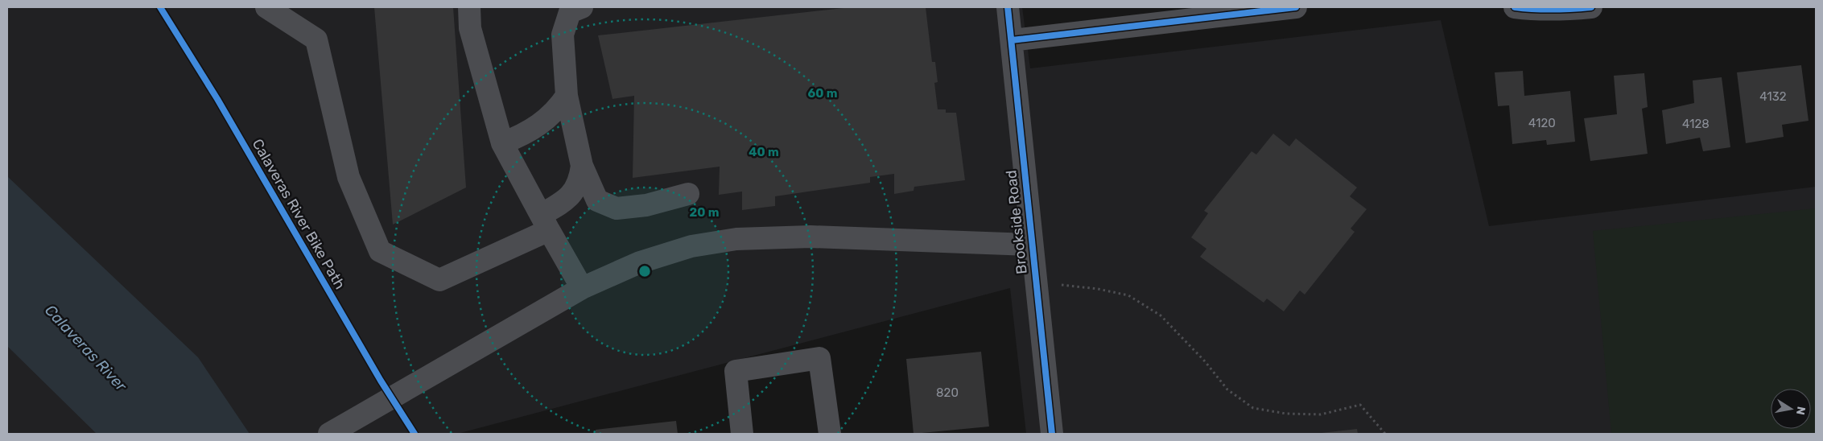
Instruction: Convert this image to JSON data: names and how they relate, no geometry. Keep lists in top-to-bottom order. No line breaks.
{"streets":{"street":["Brookside Road"],"cycle path":["Calaveras River Bike Path"]},"water":["Calaveras River"],"house_numbers":["4132","4120","4128","820"],"north":"right","rings":["60 m","40 m","20 m"]}
